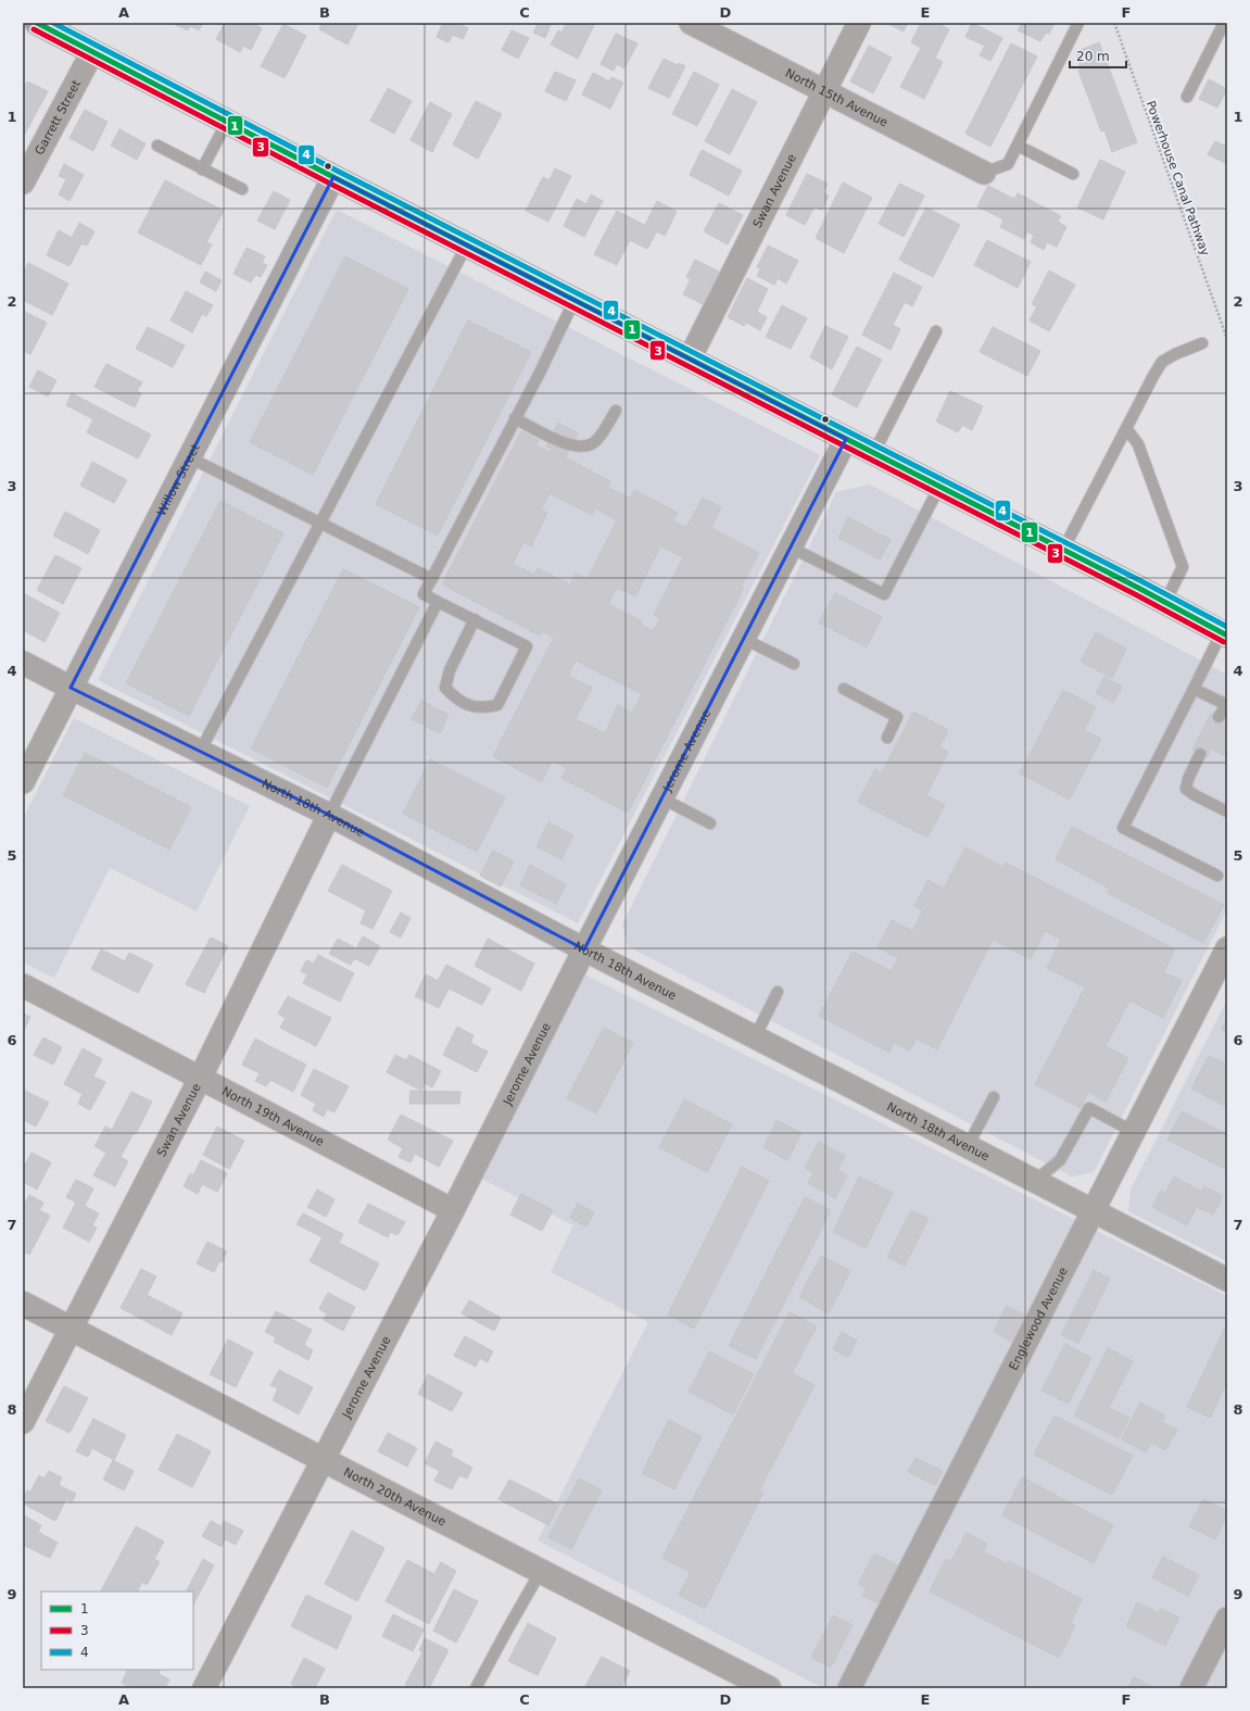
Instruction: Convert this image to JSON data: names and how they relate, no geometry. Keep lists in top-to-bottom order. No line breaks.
{"streets":{"street":["North 15th Avenue","Garrett Street","Swan Avenue","Willow Street","Jerome Avenue","North 18th Avenue","North 19th Avenue","Englewood Avenue","North 20th Avenue"],"path":["Powerhouse Canal Pathway"]},"crossings":[["North 15th Avenue","Swan Avenue"],["Swan Avenue","North 18th Avenue"],["Swan Avenue","North 19th Avenue"],["Swan Avenue","North 20th Avenue"],["Willow Street","North 18th Avenue"],["Jerome Avenue","North 18th Avenue"],["Jerome Avenue","North 19th Avenue"],["Jerome Avenue","North 20th Avenue"],["North 18th Avenue","Englewood Avenue"]],"lines":["transit line 1","transit line 4","transit line 3"],"legend":["1","3","4"],"scale_bar":"20 m","grid":{"columns":["A","B","C","D","E","F"],"rows":["1","2","3","4","5","6","7","8","9"]}}
